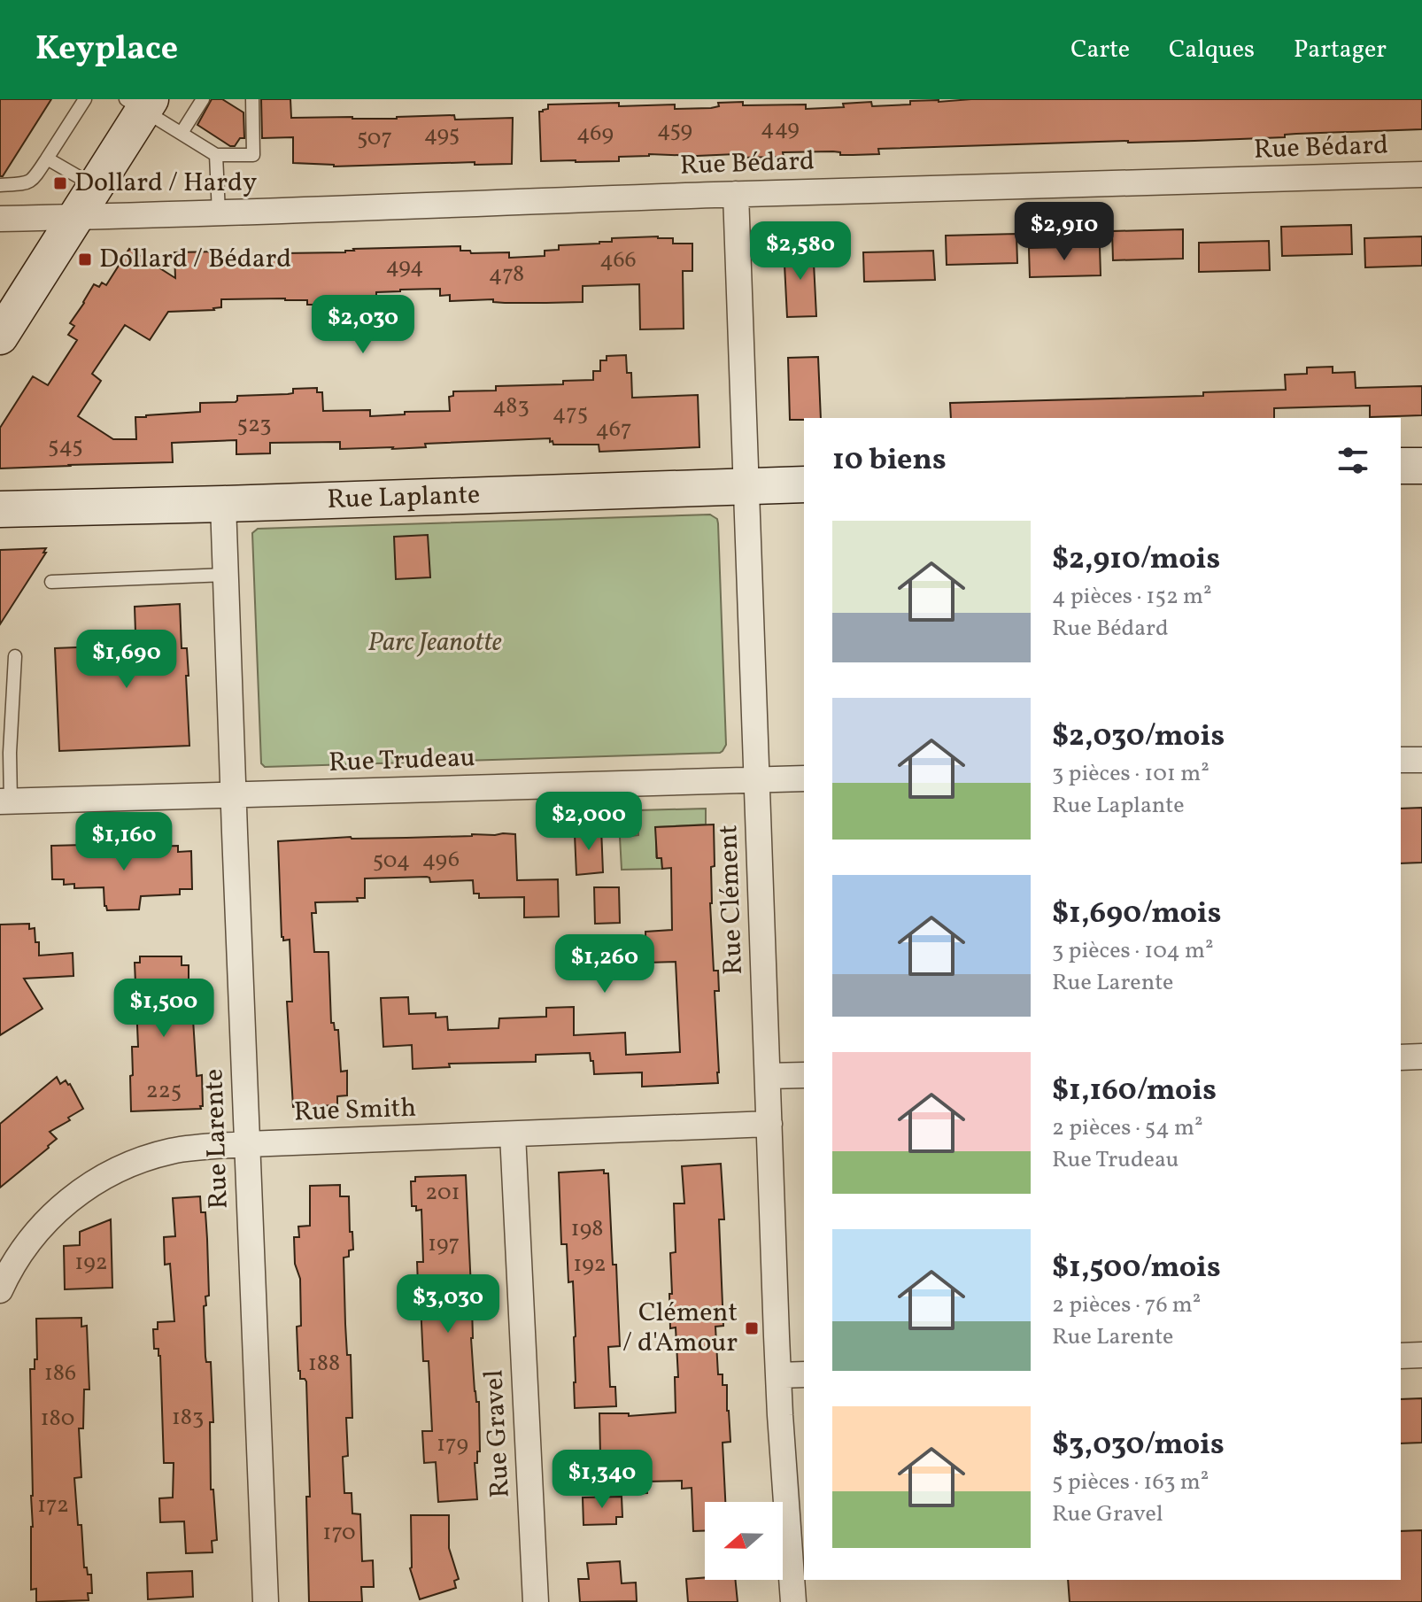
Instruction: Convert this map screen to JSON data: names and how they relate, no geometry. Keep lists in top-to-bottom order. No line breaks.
{"streets":{"street":["Rue Bédard","Rue Laplante","Rue Trudeau","Rue Clément","Rue Smith","Rue Larente","Rue Gravel"]},"crossings":[["Rue Bédard","Rue Clément"],["Rue Laplante","Rue Clément"],["Rue Laplante","Rue Larente"],["Rue Trudeau","Rue Clément"],["Rue Trudeau","Rue Larente"],["Rue Clément","Rue Smith"],["Rue Smith","Rue Larente"],["Rue Smith","Rue Gravel"]],"parks":["Parc Jeanotte"],"places":{"transit":["Dollard / Hardy","Dollard / Bédard","Clément / d'Amour"]},"house_numbers":["449","459","469","495","507","466","494","478","483","475","523","467","545","496","504","225","201","198","197","192","192","188","186","183","180","179","172","170"],"north":"left","page":{"header":"Keyplace","nav":["Carte","Calques","Partager"],"price":["$2,910","$2,580","$2,030","$1,690","$2,000","$1,160","$1,260","$1,500","$3,030","$1,340"],"heading":"10 biens","list":[{"name":"$2,910/mois","note":"4 pièces · 152 m² · Rue Bédard"},{"name":"$2,030/mois","note":"3 pièces · 101 m² · Rue Laplante"},{"name":"$1,690/mois","note":"3 pièces · 104 m² · Rue Larente"},{"name":"$1,160/mois","note":"2 pièces · 54 m² · Rue Trudeau"},{"name":"$1,500/mois","note":"2 pièces · 76 m² · Rue Larente"},{"name":"$3,030/mois","note":"5 pièces · 163 m² · Rue Gravel"}]}}
